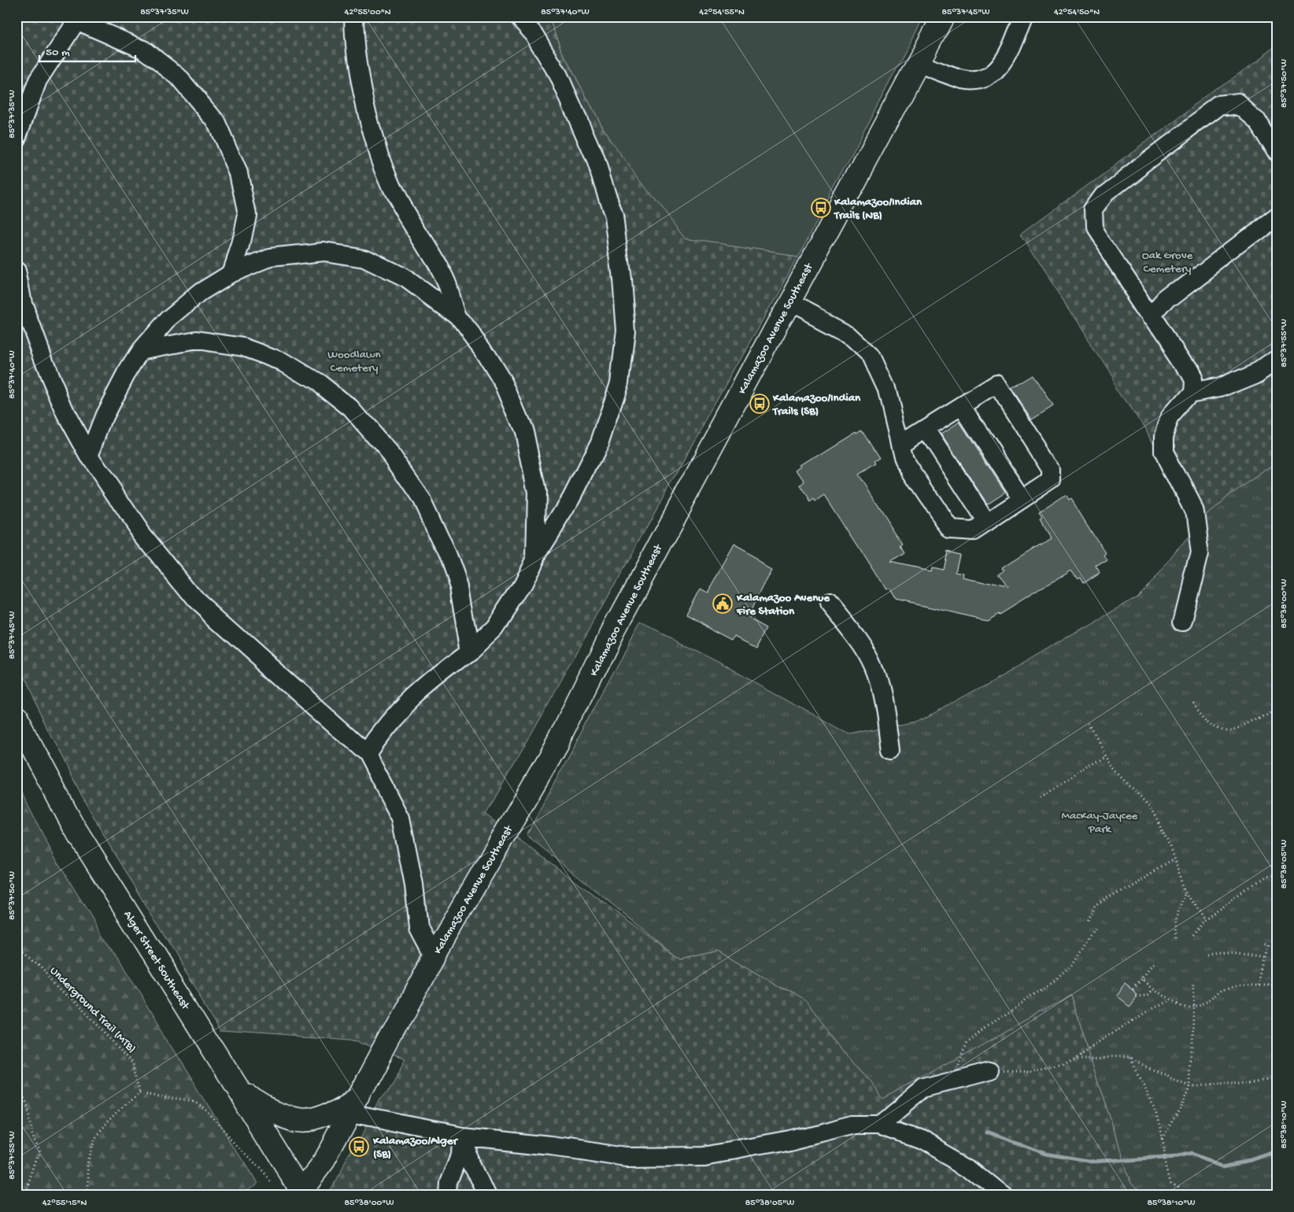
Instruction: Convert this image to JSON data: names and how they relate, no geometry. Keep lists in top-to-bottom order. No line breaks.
{"streets":{"main road":["Kalamazoo Avenue Southeast","Alger Street Southeast"],"path":["Underground Trail (MTB)"]},"crossings":[["Kalamazoo Avenue Southeast","Alger Street Southeast"]],"parks":["Oak Grove Cemetery","Woodlawn Cemetery","MacKay-Jaycee Park"],"places":{"bus stop":["Kalamazoo/Indian Trails (NB)","Kalamazoo/Indian Trails (SB)","Kalamazoo/Alger (SB)"],"public building":["Kalamazoo Avenue Fire Station"]},"scale_bar":"50 m","coordinates":["85°37'35\"W","42°55'00\"N","85°37'40\"W","42°54'55\"N","85°37'45\"W","42°54'50\"N","85°37'50\"W","85°37'55\"W","85°38'00\"W","85°38'05\"W","85°38'10\"W","42°55'15\"N"]}
